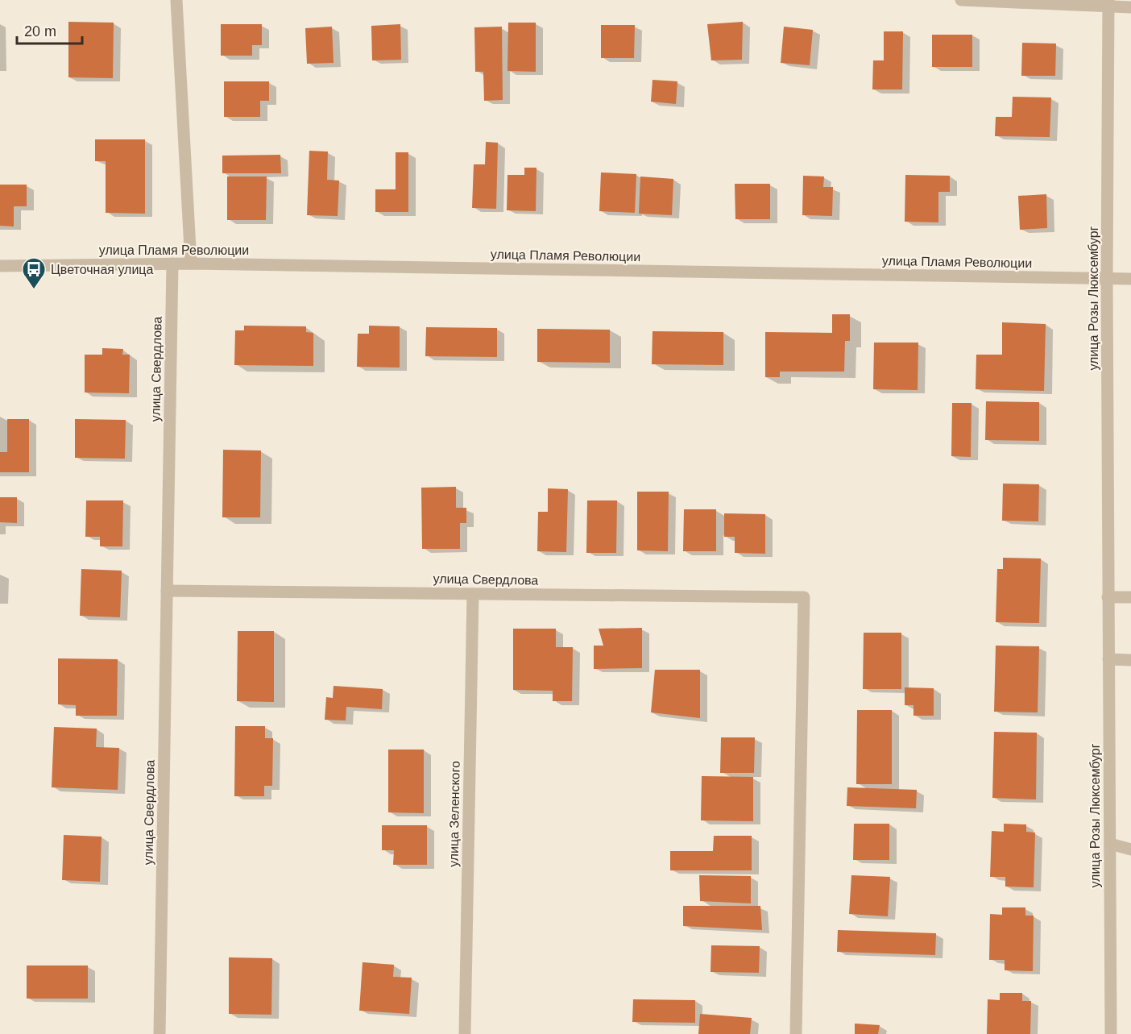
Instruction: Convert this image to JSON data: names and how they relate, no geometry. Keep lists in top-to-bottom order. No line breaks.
{"streets":{"street":["улица Пламя Революции","улица Розы Люксембург","улица Свердлова","улица Зеленского"]},"crossings":[["улица Пламя Революции","улица Розы Люксембург"],["улица Пламя Революции","улица Свердлова"],["улица Свердлова","улица Зеленского"]],"places":{"bus stop":["Цветочная улица"]},"scale_bar":"20 m"}
